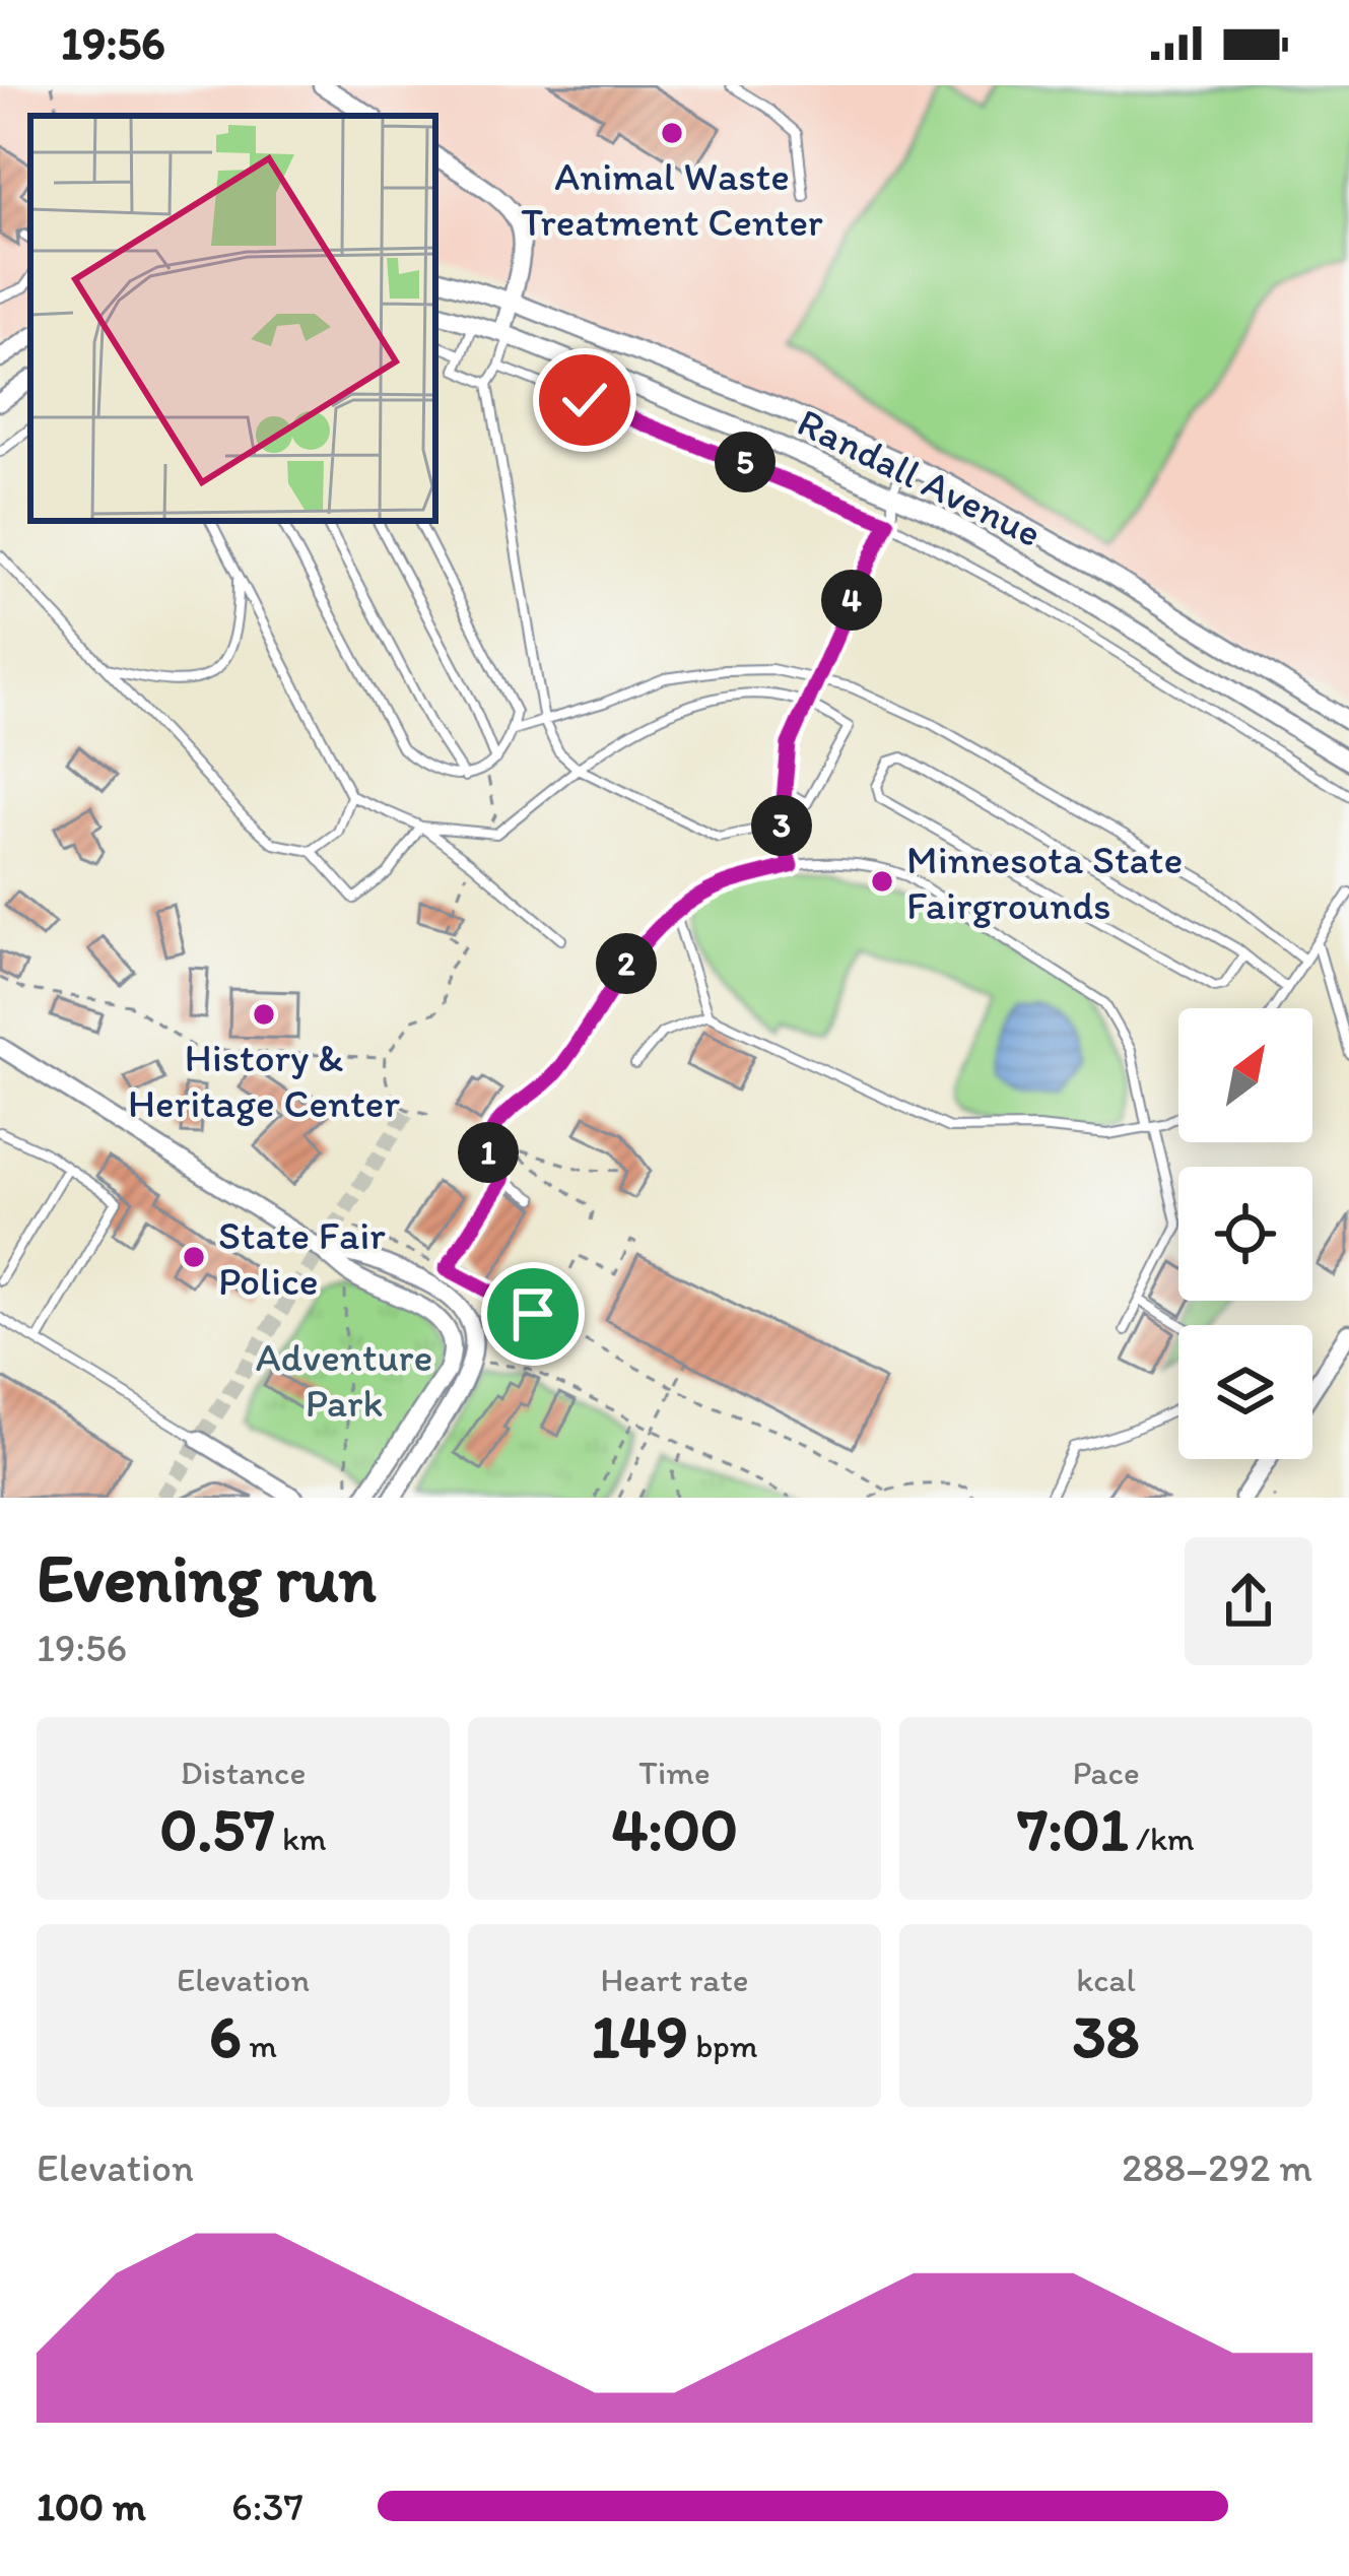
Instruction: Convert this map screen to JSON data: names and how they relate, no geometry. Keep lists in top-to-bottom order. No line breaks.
{"streets":{"street":["Randall Avenue"]},"parks":["Adventure Park"],"places":["Animal Waste Treatment Center","Minnesota State Fairgrounds","History & Heritage Center","State Fair Police"],"north":"top right","page":{"status":"19:56","pins":["5","4","3","2","1"],"heading":["Evening run","19:56"],"stats":[["Distance","0.57 km"],["Time","4:00"],["Pace","7:01 /km"],["Elevation","6 m"],["Heart rate","149 bpm"],["kcal","38"]],"chart":["Elevation","288–292 m"],"list":[{"name":"100 m","note":"6:37"}]}}
